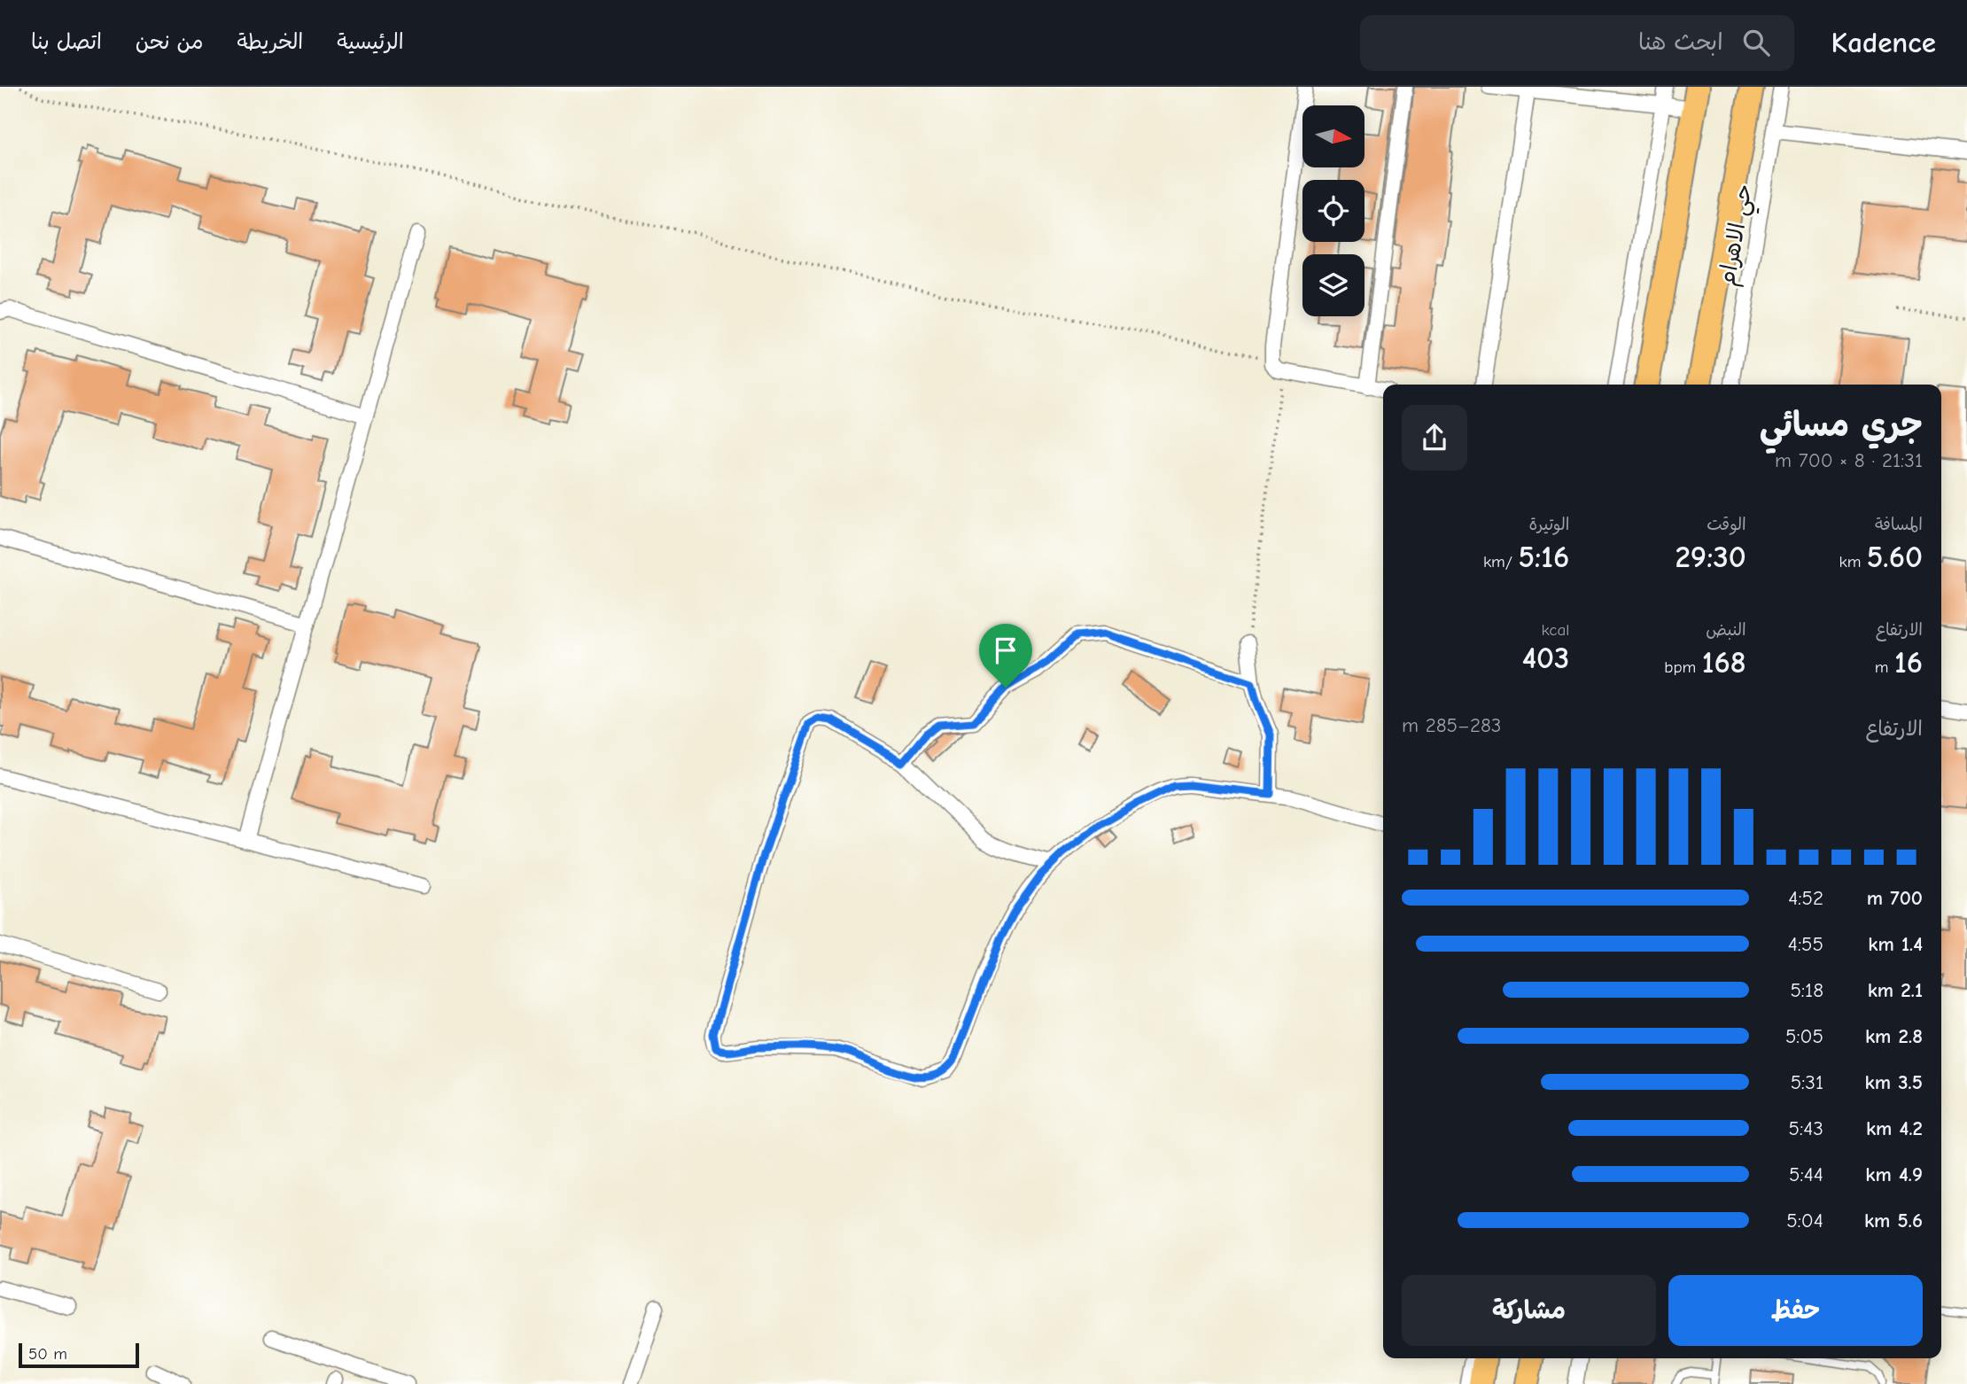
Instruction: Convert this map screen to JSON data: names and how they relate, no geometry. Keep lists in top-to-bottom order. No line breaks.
{"streets":{"street":["حي الاهرام"]},"scale_bar":"50 m","north":"right","page":{"header":"Kadence","search":"ابحث هنا","nav":["الرئيسية","الخريطة","من نحن","اتصل بنا"],"heading":["جري مسائي","21:31 · 8 × 700 m"],"stats":[["المسافة","5.60 km"],["الوقت","29:30"],["الوتيرة","5:16 /km"],["الارتفاع","16 m"],["النبض","168 bpm"],["kcal","403"]],"chart":["الارتفاع","283–285 m"],"list":[{"name":"700 m","note":"4:52"},{"name":"1.4 km","note":"4:55"},{"name":"2.1 km","note":"5:18"},{"name":"2.8 km","note":"5:05"},{"name":"3.5 km","note":"5:31"},{"name":"4.2 km","note":"5:43"},{"name":"4.9 km","note":"5:44"},{"name":"5.6 km","note":"5:04"}],"buttons":["حفظ","مشاركة"],"scale":"50 m"}}
